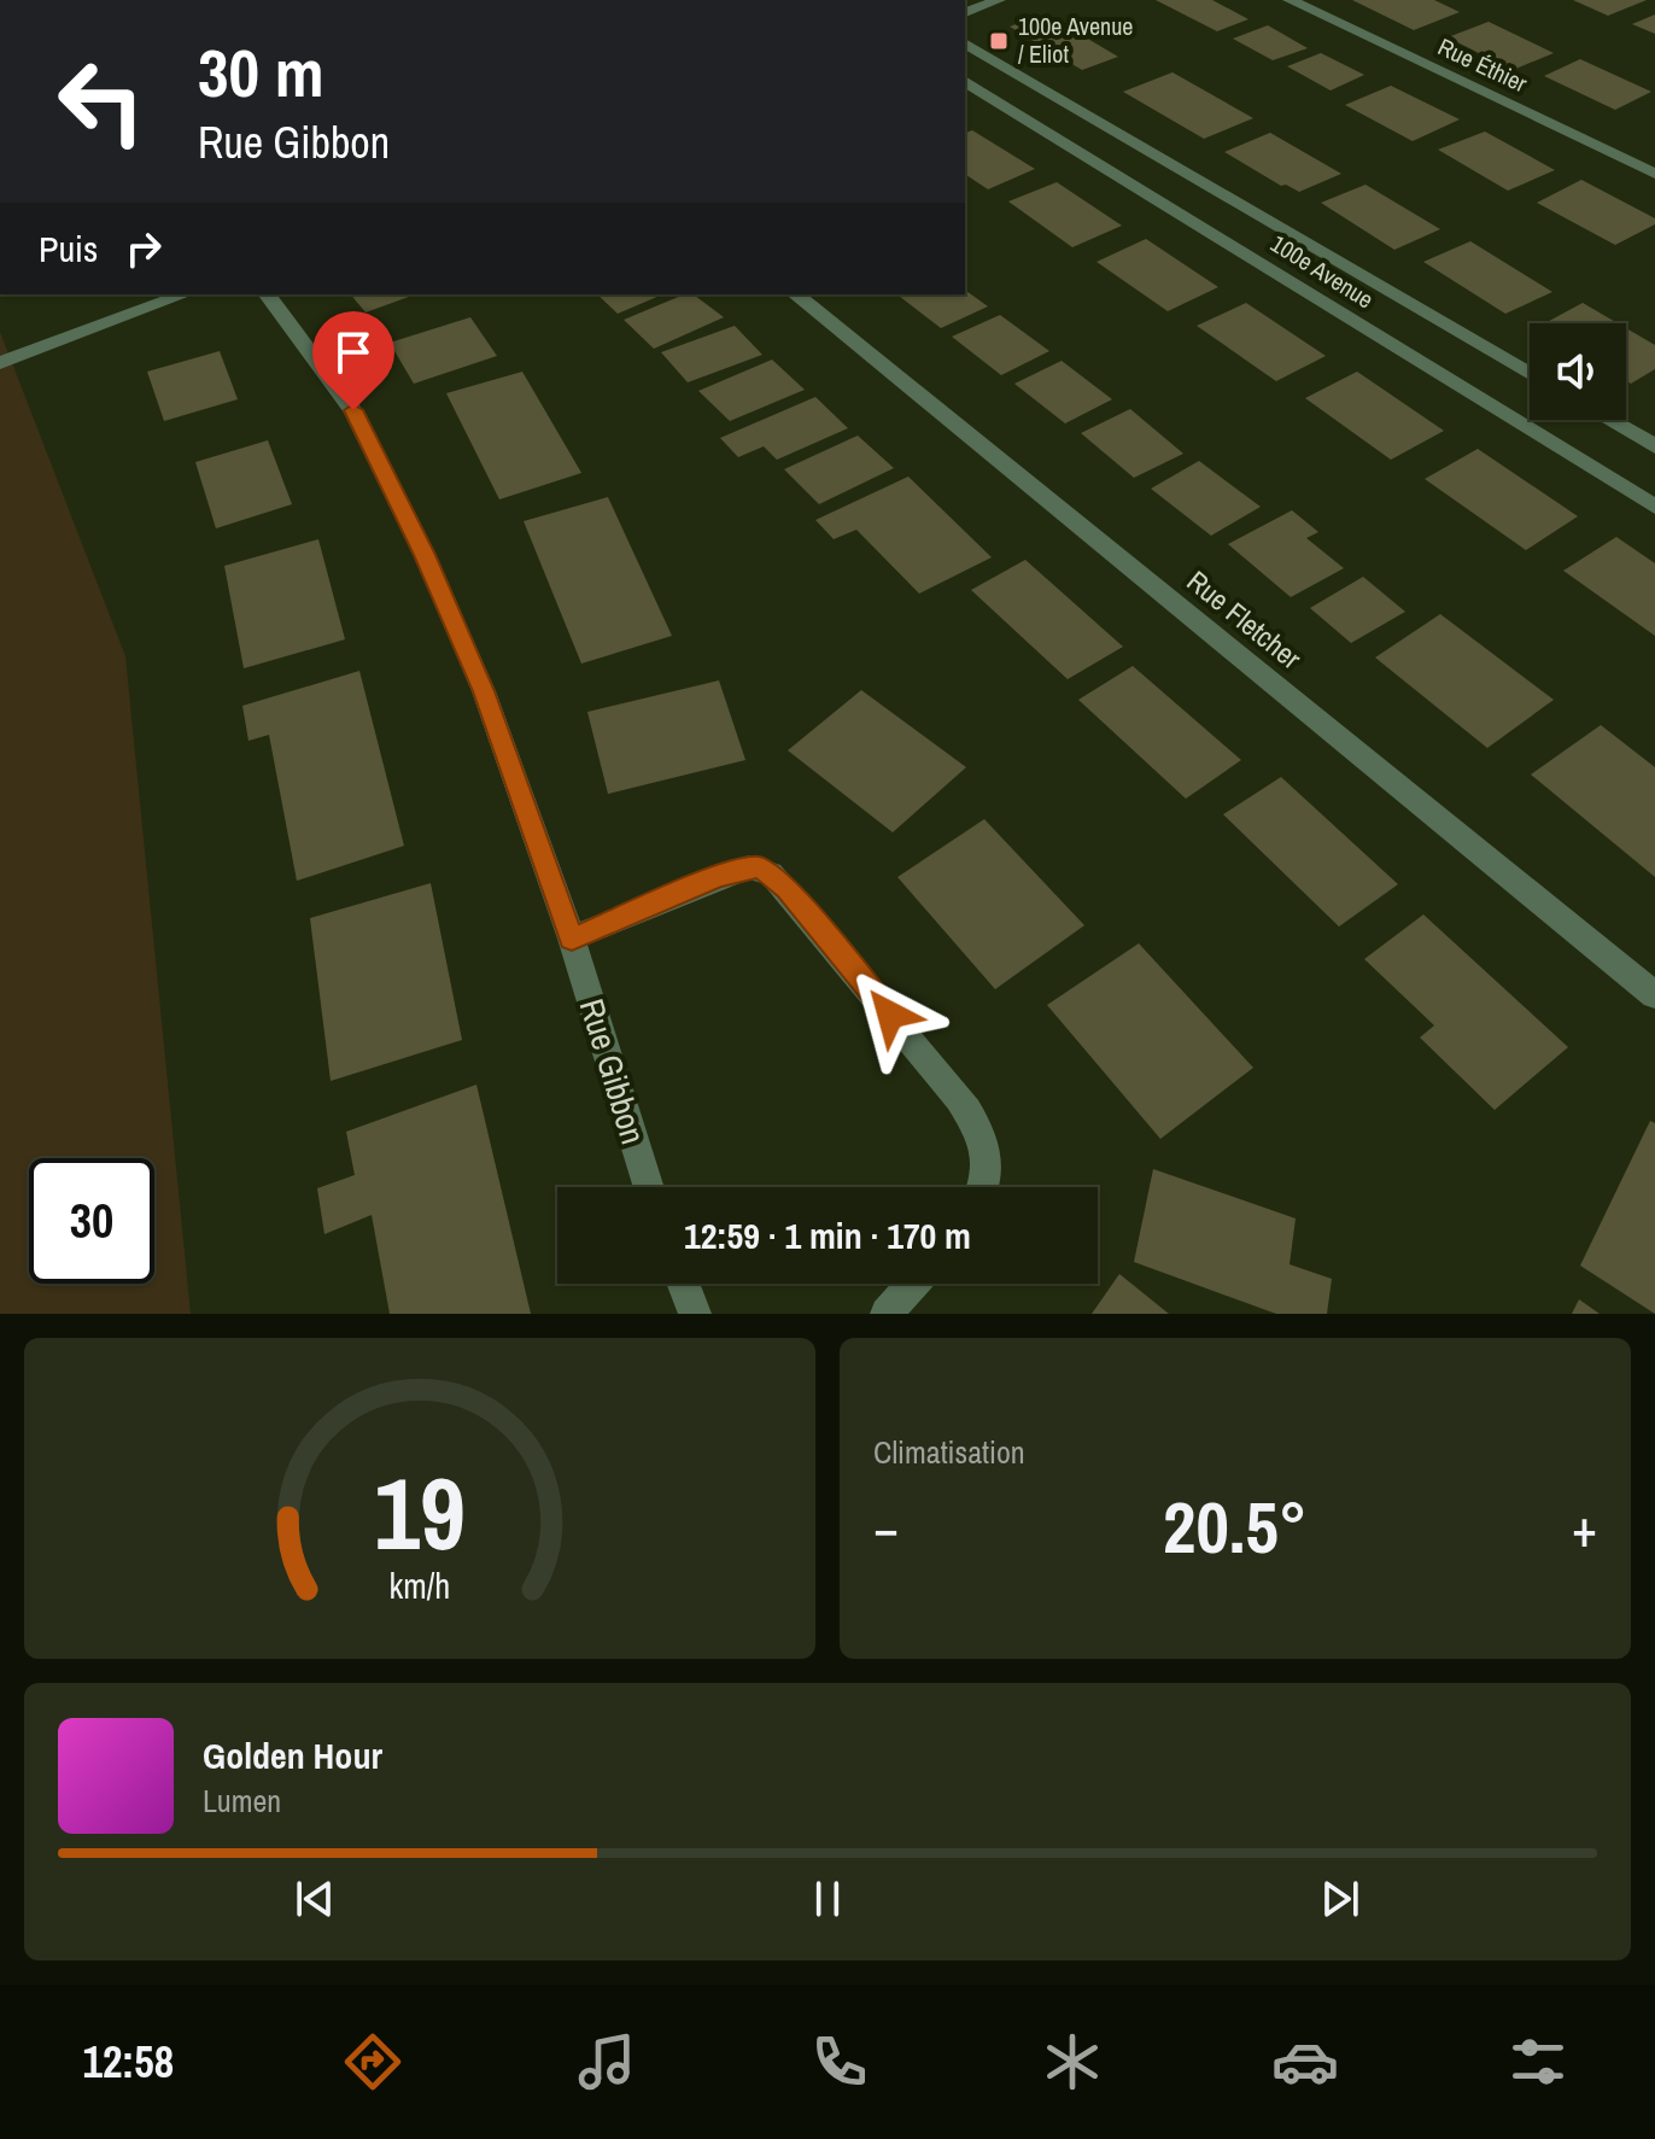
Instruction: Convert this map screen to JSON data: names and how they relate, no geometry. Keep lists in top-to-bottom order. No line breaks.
{"streets":{"street":["Rue Éthier","100e Avenue","Rue Fletcher","Rue Gibbon"]},"places":{"transit":["100e Avenue / Eliot"]},"page":{"turn":["30 m","Rue Gibbon"],"then":"Puis","limit":"30","trip":"12:59 · 1 min · 170 m","tile":"Climatisation","heat":["−","20.5°","+"],"song":["Golden Hour","Lumen"],"tabs":"12:58","gauge":["19","km/h"]}}
